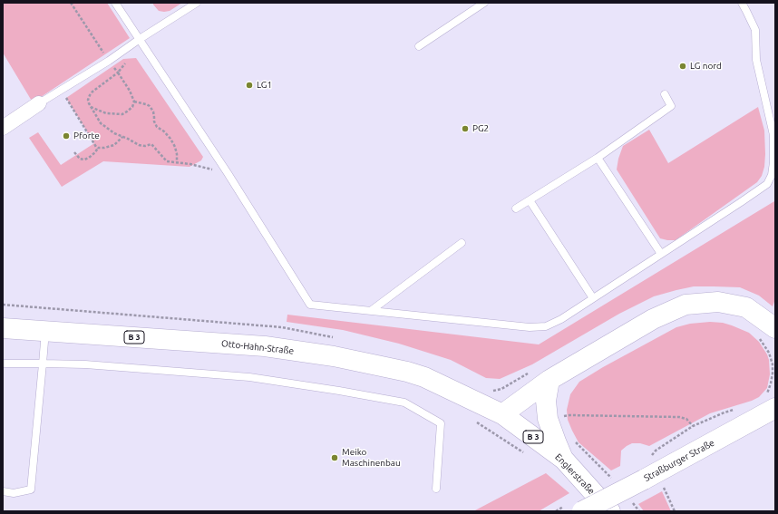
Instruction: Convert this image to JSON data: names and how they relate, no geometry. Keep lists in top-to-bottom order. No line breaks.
{"streets":{"main road":["B 3","Otto-Hahn-Straße","Straßburger Straße","Englerstraße"]},"crossings":[["Otto-Hahn-Straße","Englerstraße"]],"places":["LG nord","LG1","PG2","Pforte","Meiko Maschinenbau"]}
